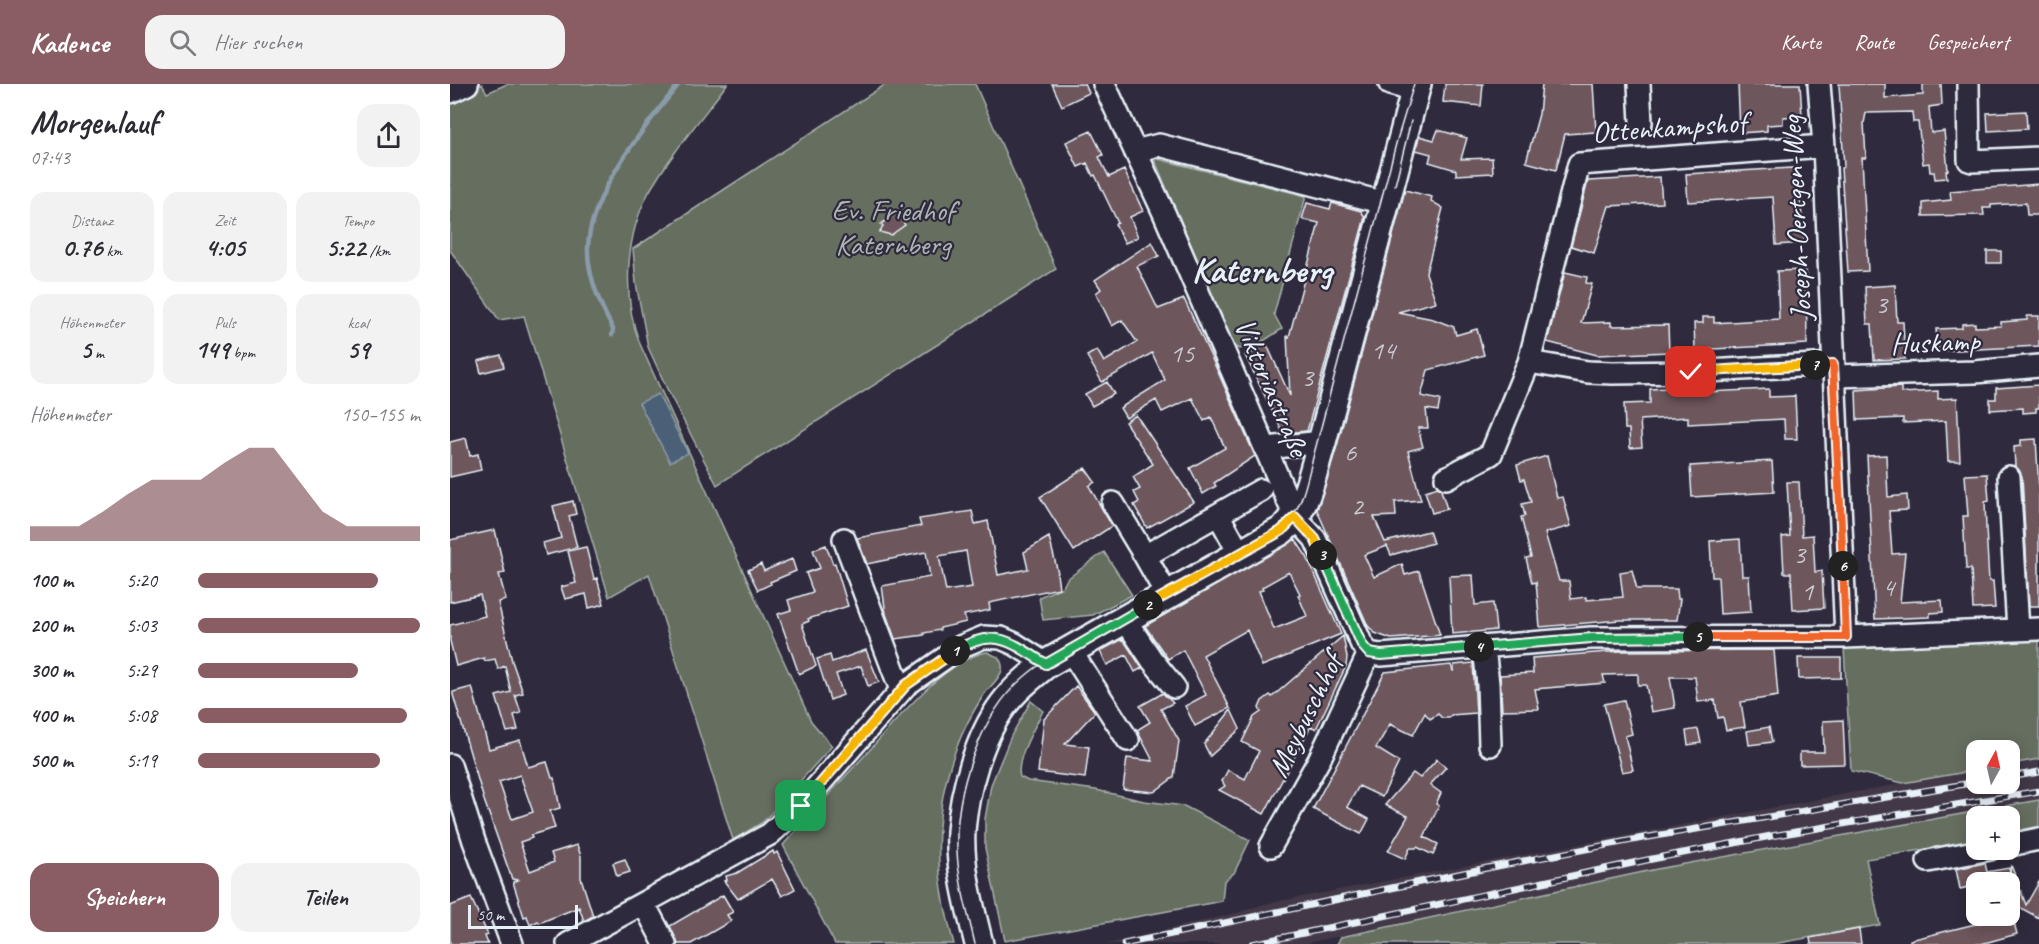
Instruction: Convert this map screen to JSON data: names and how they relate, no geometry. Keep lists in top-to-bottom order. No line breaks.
{"streets":{"street":["Ottenkampshof","Joseph-Oertgen-Weg","Huskamp","Viktoriastraße","Meybuschhof"]},"crossings":[["Ottenkampshof","Joseph-Oertgen-Weg"],["Joseph-Oertgen-Weg","Huskamp"],["Viktoriastraße","Meybuschhof"]],"districts":["Katernberg"],"parks":["Ev. Friedhof Katernberg"],"house_numbers":["3","14","15","3","6","2","3","4","1"],"scale_bar":"50 m","north":"top","page":{"header":"Kadence","search":"Hier suchen","nav":["Karte","Route","Gespeichert"],"heading":["Morgenlauf","07:43"],"stats":[["Distanz","0.76 km"],["Zeit","4:05"],["Tempo","5:22 /km"],["Höhenmeter","5 m"],["Puls","149 bpm"],["kcal","59"]],"pins":["7","3","6","2","5","4","1"],"chart":["Höhenmeter","150–155 m"],"list":[{"name":"100 m","note":"5:20"},{"name":"200 m","note":"5:03"},{"name":"300 m","note":"5:29"},{"name":"400 m","note":"5:08"},{"name":"500 m","note":"5:19"}],"map_buttons":["+","−"],"buttons":["Speichern","Teilen"],"scale":"50 m"}}
